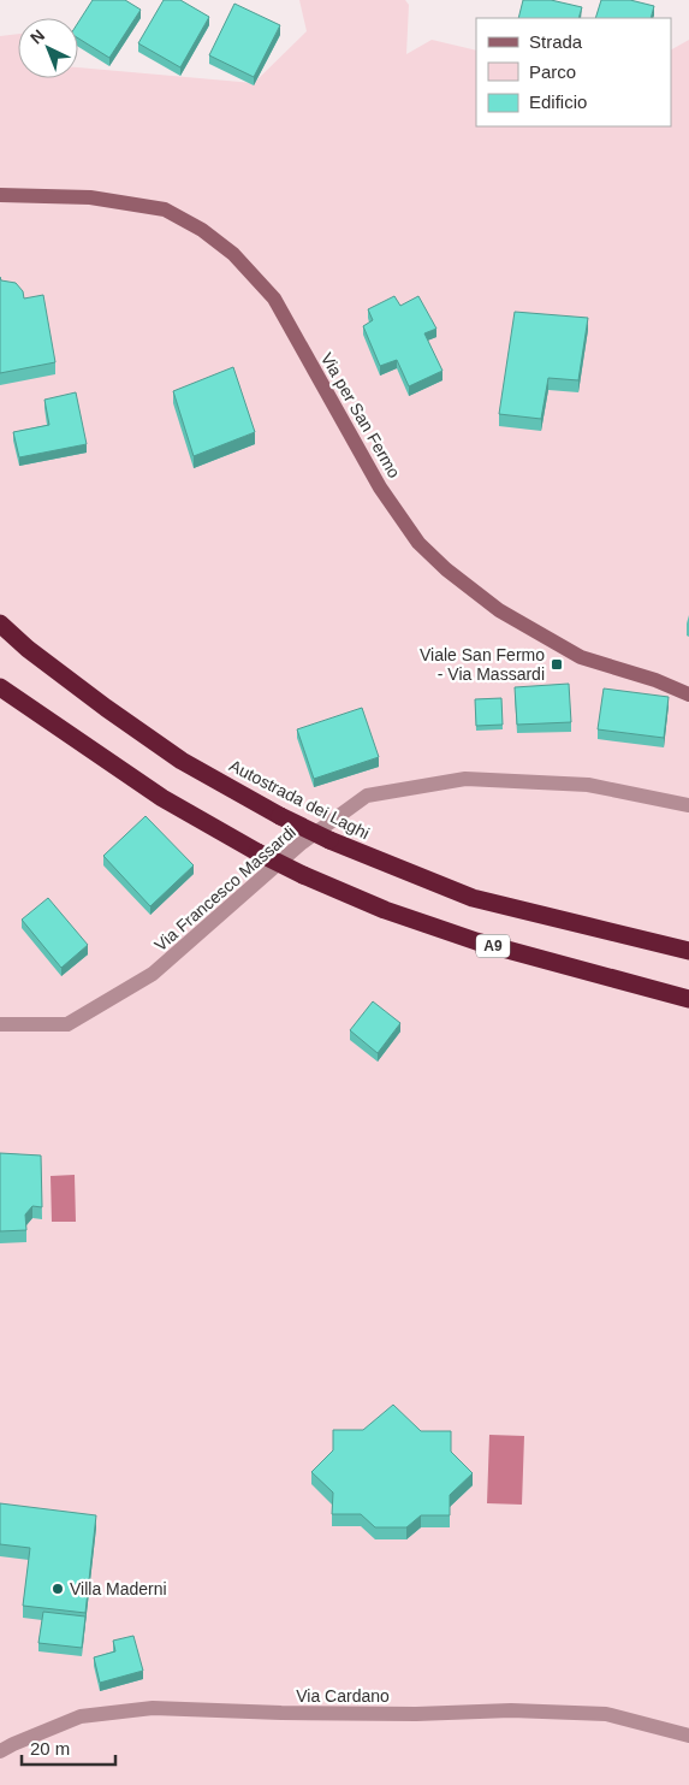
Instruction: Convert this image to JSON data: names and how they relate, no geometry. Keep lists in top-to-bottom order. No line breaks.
{"streets":{"highway":["Autostrada dei Laghi","A9"],"main road":["Via per San Fermo"],"street":["Via Francesco Massardi","Via Cardano"]},"places":{"transit":["Viale San Fermo - Via Massardi"],"other":["Villa Maderni"]},"legend":["Strada","Parco","Edificio"],"scale_bar":"20 m","north":"top left"}
